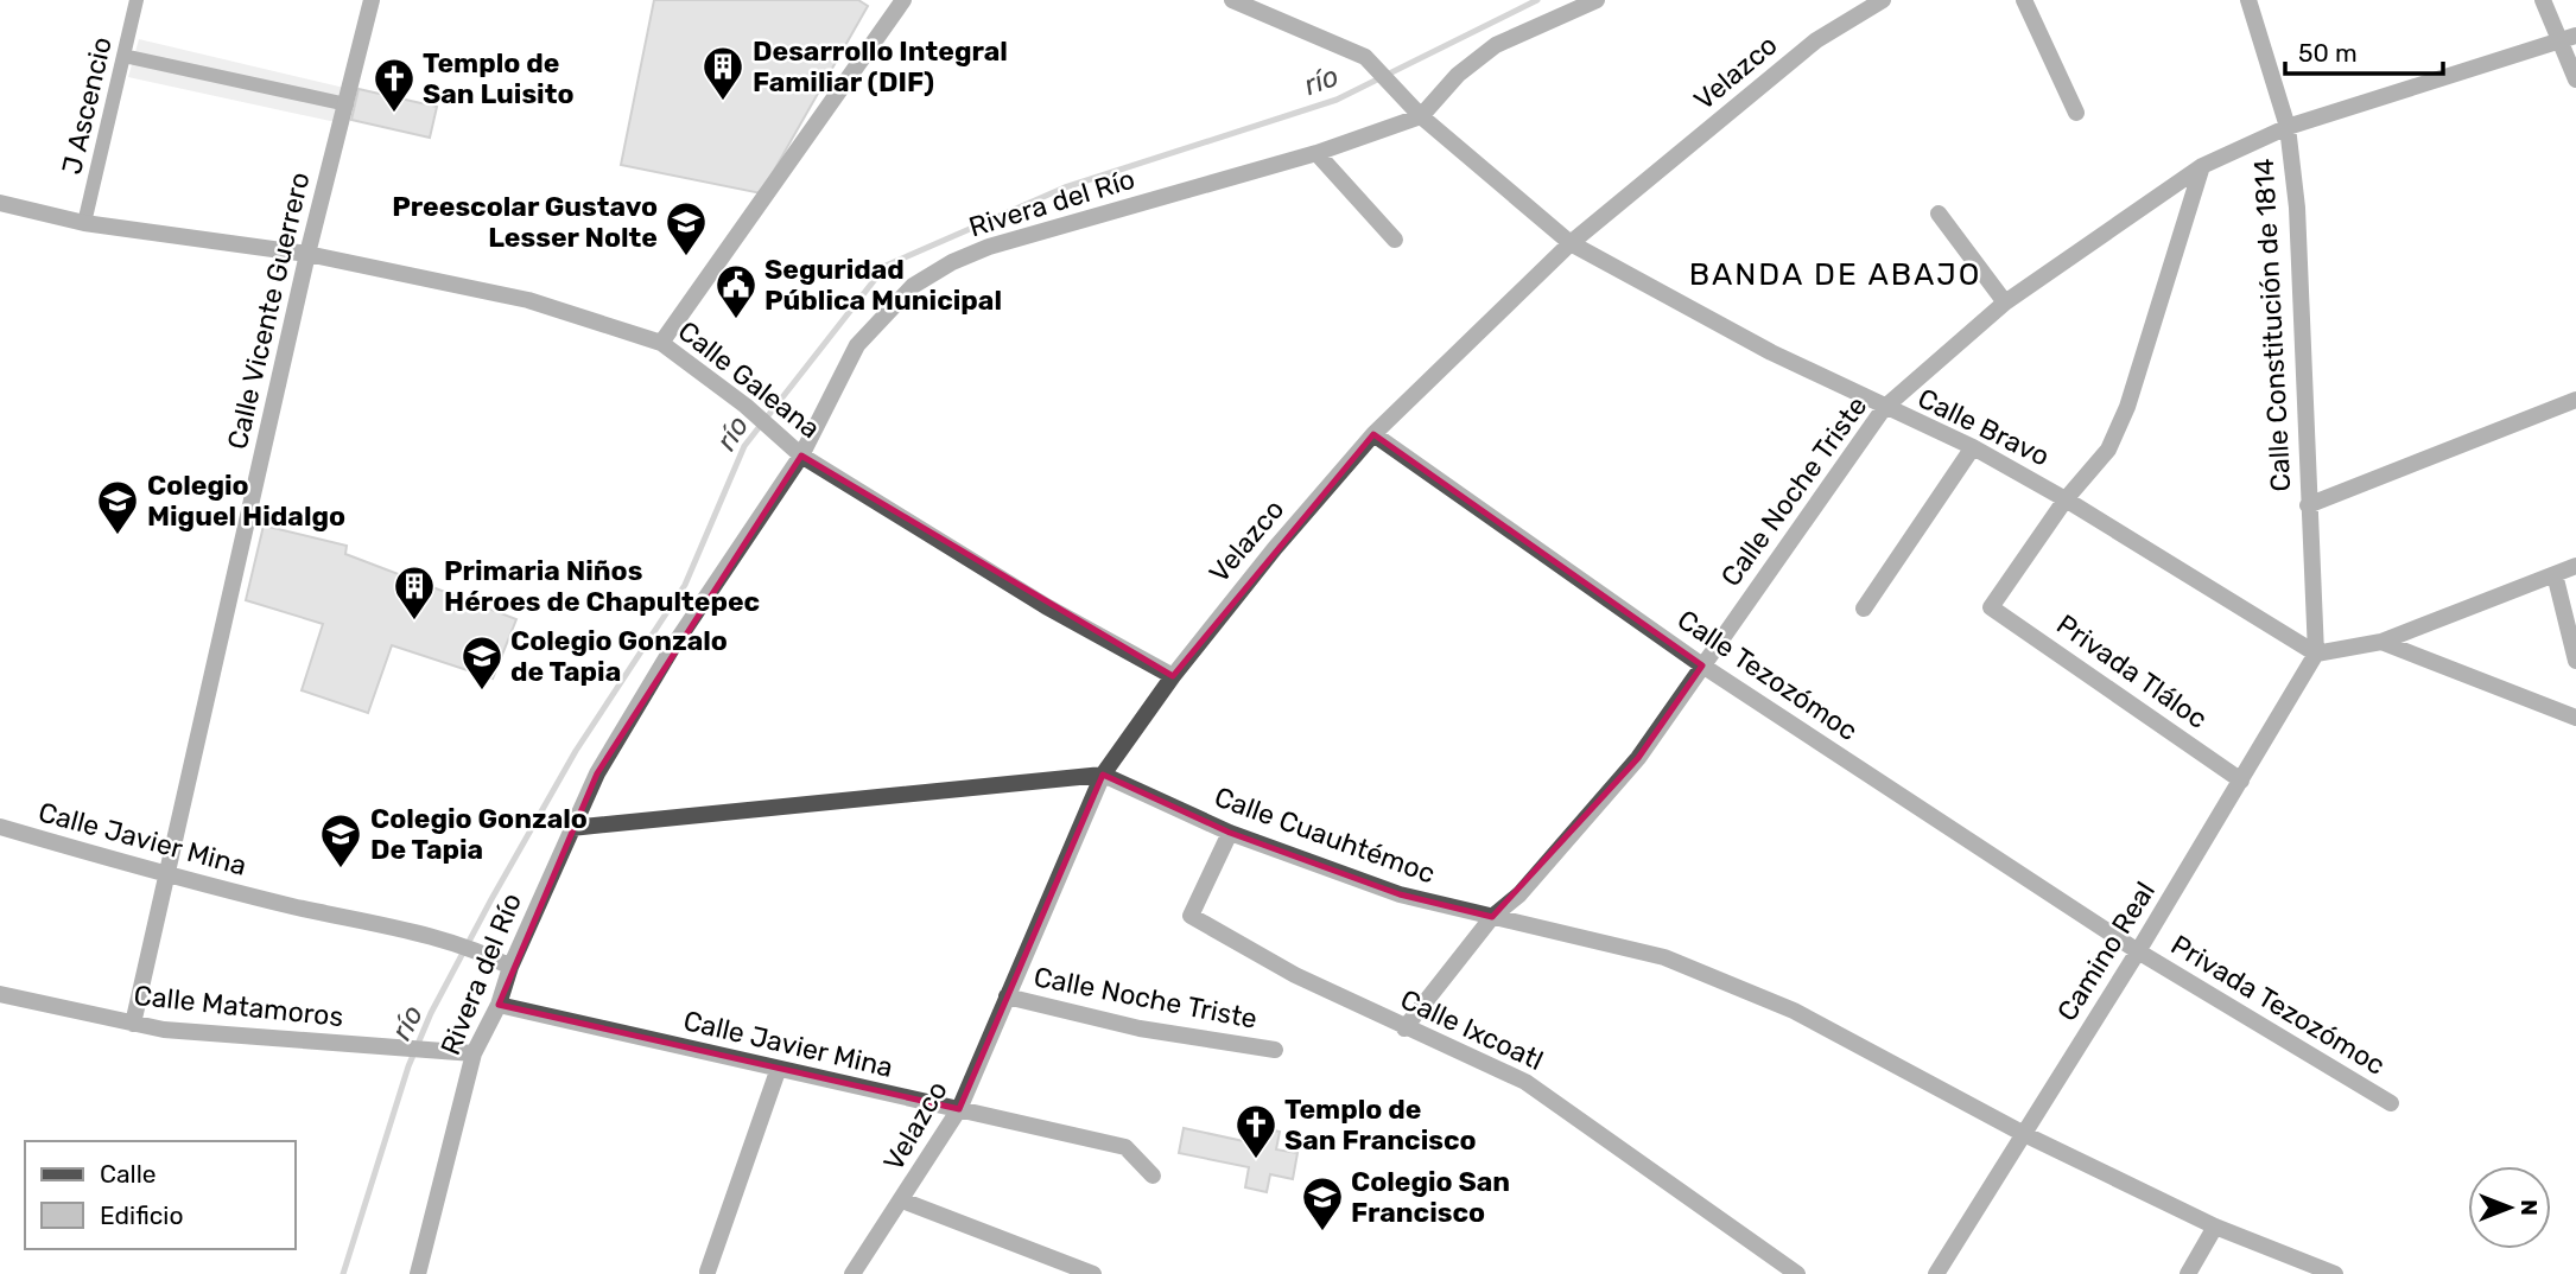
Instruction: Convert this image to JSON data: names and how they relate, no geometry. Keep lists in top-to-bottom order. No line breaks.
{"streets":{"street":["Velazco","J Ascencio","Rivera del Río","Calle Vicente Guerrero","Calle Constitución de 1814","Calle Galeana","Calle Bravo","Calle Noche Triste","Privada Tláloc","Calle Tezozómoc","Calle Cuauhtémoc","Calle Javier Mina","Camino Real","Privada Tezozómoc","Calle Matamoros","Calle Ixcoatl"]},"crossings":[["Velazco","Calle Galeana"],["Velazco","Calle Bravo"],["Velazco","Calle Noche Triste"],["Velazco","Calle Tezozómoc"],["Velazco","Calle Cuauhtémoc"],["Velazco","Calle Javier Mina"],["J Ascencio","Calle Galeana"],["Rivera del Río","Calle Galeana"],["Rivera del Río","Calle Bravo"],["Rivera del Río","Calle Javier Mina"],["Rivera del Río","Calle Matamoros"],["Calle Vicente Guerrero","Calle Galeana"],["Calle Vicente Guerrero","Calle Javier Mina"],["Calle Vicente Guerrero","Calle Matamoros"],["Calle Constitución de 1814","Calle Bravo"],["Calle Constitución de 1814","Calle Noche Triste"],["Calle Constitución de 1814","Camino Real"],["Calle Bravo","Calle Noche Triste"],["Calle Bravo","Privada Tláloc"],["Calle Bravo","Camino Real"],["Calle Noche Triste","Calle Tezozómoc"],["Calle Noche Triste","Calle Cuauhtémoc"],["Calle Noche Triste","Calle Ixcoatl"],["Privada Tláloc","Camino Real"],["Calle Tezozómoc","Camino Real"],["Calle Tezozómoc","Privada Tezozómoc"],["Calle Cuauhtémoc","Camino Real"],["Calle Cuauhtémoc","Calle Ixcoatl"],["Camino Real","Privada Tezozómoc"]],"districts":["BANDA DE ABAJO"],"water":["río"],"places":{"building":["Desarrollo Integral Familiar (DIF)","Primaria Niños Héroes de Chapultepec"],"church":["Templo de San Luisito","Templo de San Francisco"],"school or university":["Preescolar Gustavo Lesser Nolte","Colegio Miguel Hidalgo","Colegio Gonzalo de Tapia","Colegio Gonzalo De Tapia","Colegio San Francisco"],"public building":["Seguridad Pública Municipal"]},"legend":["Calle","Edificio"],"scale_bar":"50 m","north":"right"}
